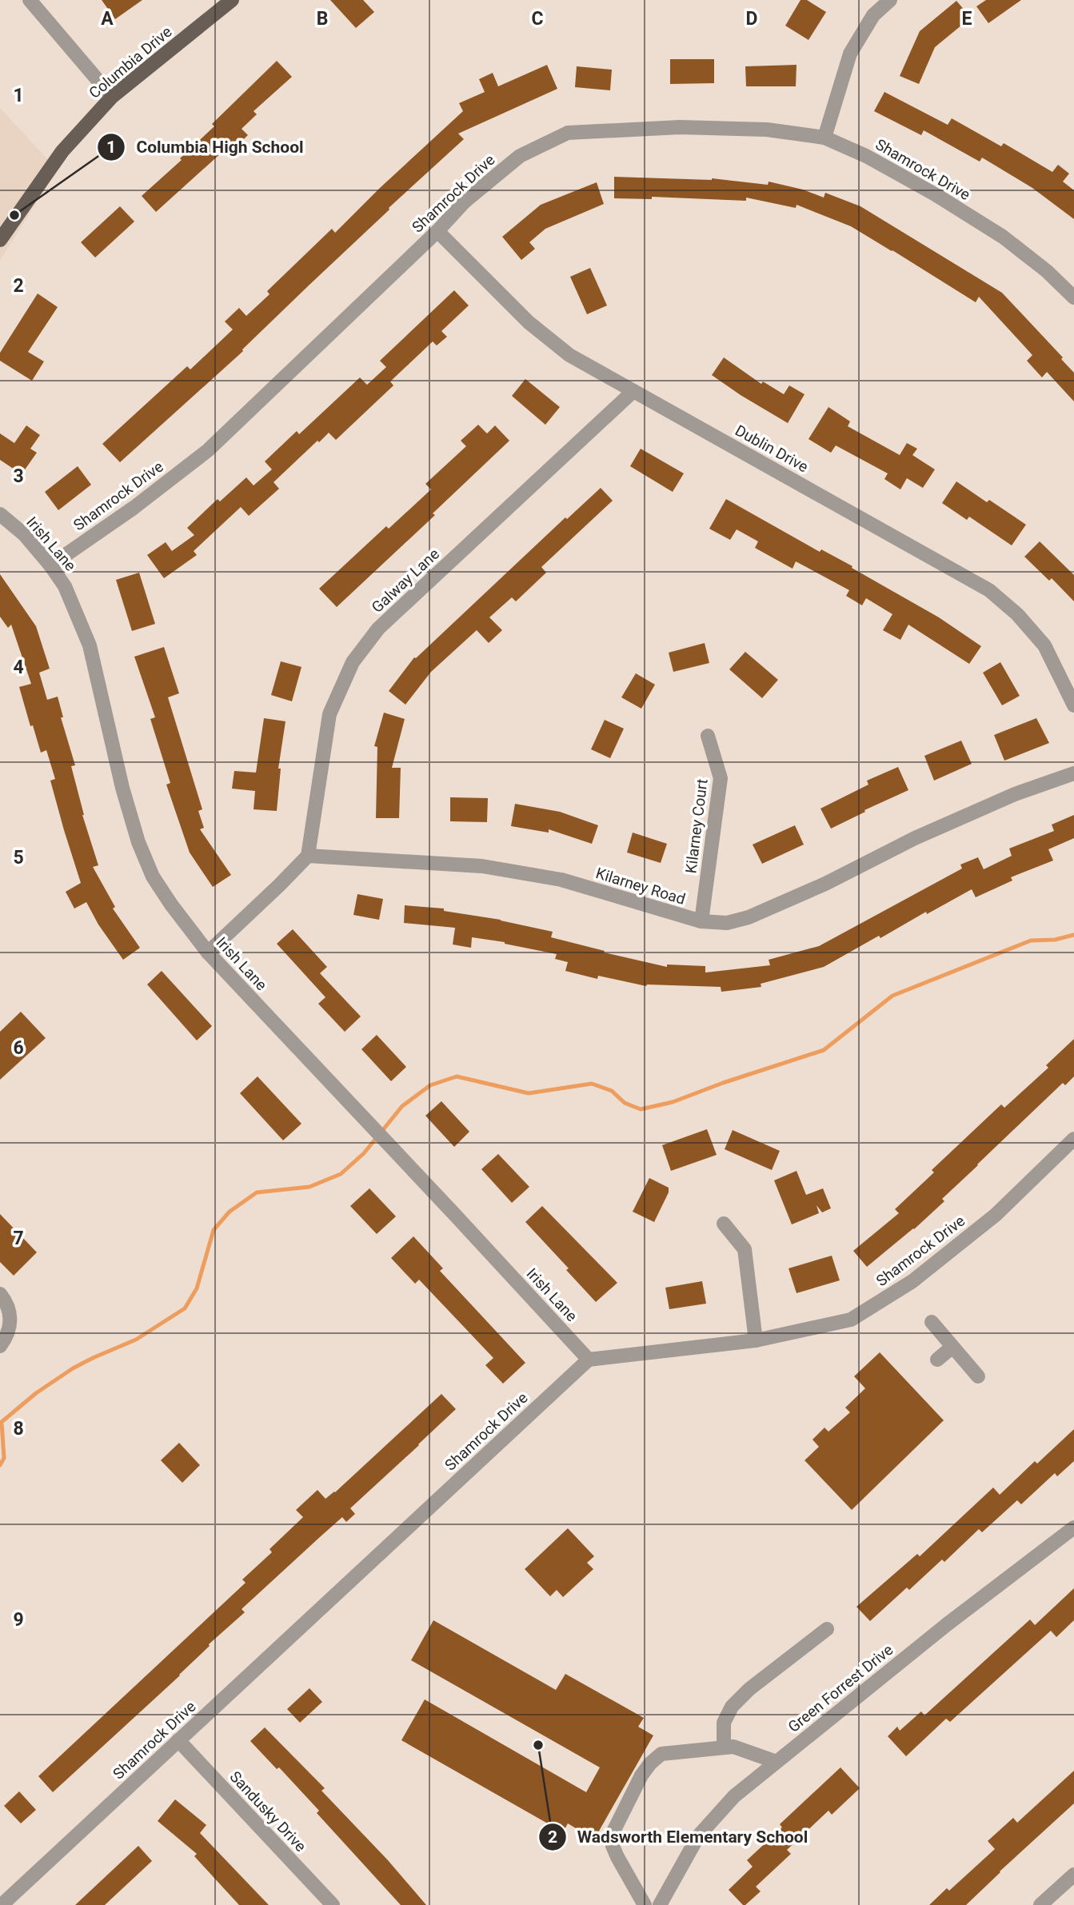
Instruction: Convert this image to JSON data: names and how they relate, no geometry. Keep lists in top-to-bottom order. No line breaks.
{"streets":{"main road":["Columbia Drive"],"street":["Shamrock Drive","Dublin Drive","Irish Lane","Galway Lane","Kilarney Court","Kilarney Road","Green Forrest Drive","Sandusky Drive"]},"crossings":[["Shamrock Drive","Dublin Drive"],["Shamrock Drive","Irish Lane"],["Shamrock Drive","Sandusky Drive"],["Dublin Drive","Galway Lane"],["Galway Lane","Kilarney Road"],["Kilarney Court","Kilarney Road"]],"places":["Columbia High School","Wadsworth Elementary School"],"grid":{"columns":["A","B","C","D","E"],"rows":["1","2","3","4","5","6","7","8","9"]}}
